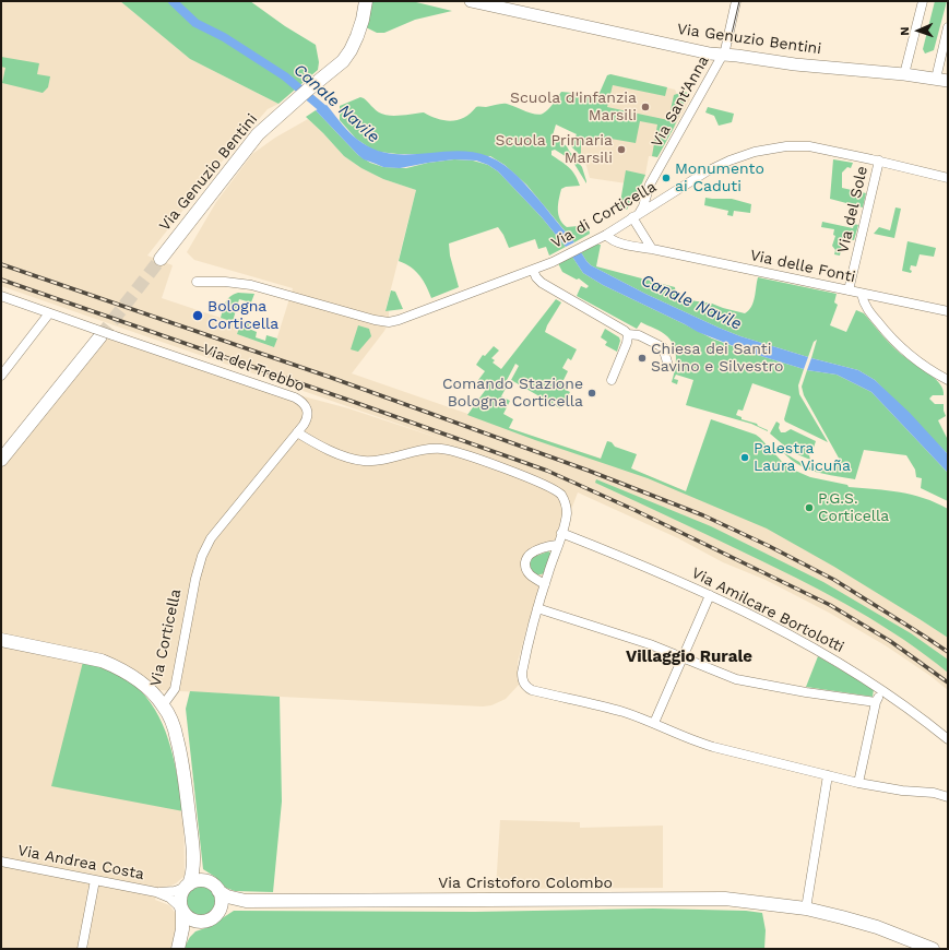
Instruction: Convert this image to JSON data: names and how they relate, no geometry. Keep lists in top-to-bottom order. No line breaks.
{"streets":{"main road":["Via Genuzio Bentini","Via Corticella","Via Cristoforo Colombo"],"street":["Via Sant'Anna","Via del Sole","Via di Corticella","Via delle Fonti","Via del Trebbo","Via Amilcare Bortolotti","Via Andrea Costa"]},"crossings":[["Via Genuzio Bentini","Via Sant'Anna"],["Via Sant'Anna","Via di Corticella"],["Via del Sole","Via di Corticella"],["Via del Sole","Via delle Fonti"],["Via di Corticella","Via delle Fonti"],["Via del Trebbo","Via Corticella"],["Via Corticella","Via Andrea Costa"],["Via Corticella","Via Cristoforo Colombo"],["Via Andrea Costa","Via Cristoforo Colombo"]],"districts":["Villaggio Rurale"],"water":["Canale Navile"],"places":["Scuola d'infanzia Marsili","Scuola Primaria Marsili","Monumento ai Caduti","Bologna Corticella","Chiesa dei Santi Savino e Silvestro","Comando Stazione Bologna Corticella","Palestra Laura Vicuña","P.G.S. Corticella"],"north":"left"}
